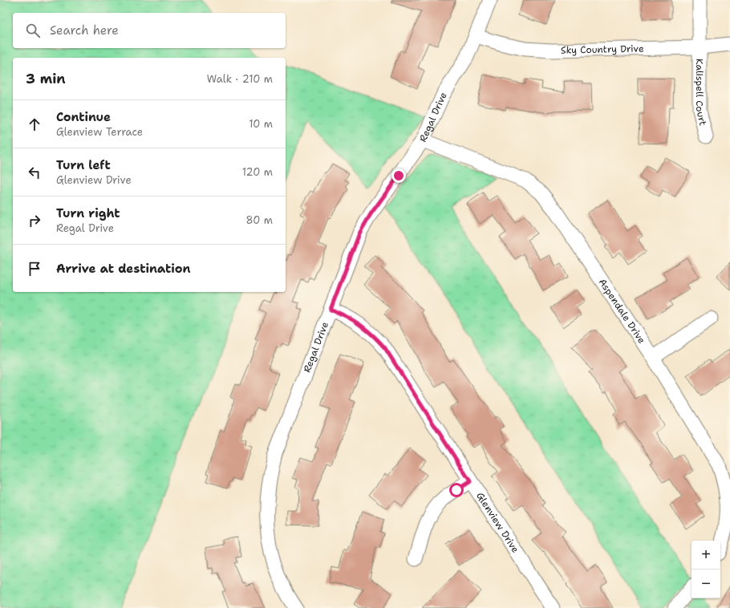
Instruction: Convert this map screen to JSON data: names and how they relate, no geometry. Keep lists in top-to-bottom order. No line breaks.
{"streets":{"street":["Sky Country Drive","Kalispell Court","Regal Drive","Aspendale Drive","Glenview Drive"]},"crossings":[["Sky Country Drive","Kalispell Court"],["Sky Country Drive","Regal Drive"],["Regal Drive","Aspendale Drive"],["Regal Drive","Glenview Drive"]],"page":{"search":"Search here","heading":["3 min","Walk · 210 m"],"list":[["Continue","Glenview Terrace","10 m"],["Turn left","Glenview Drive","120 m"],["Turn right","Regal Drive","80 m"],"Arrive at destination"],"map_buttons":["+","−"]}}
